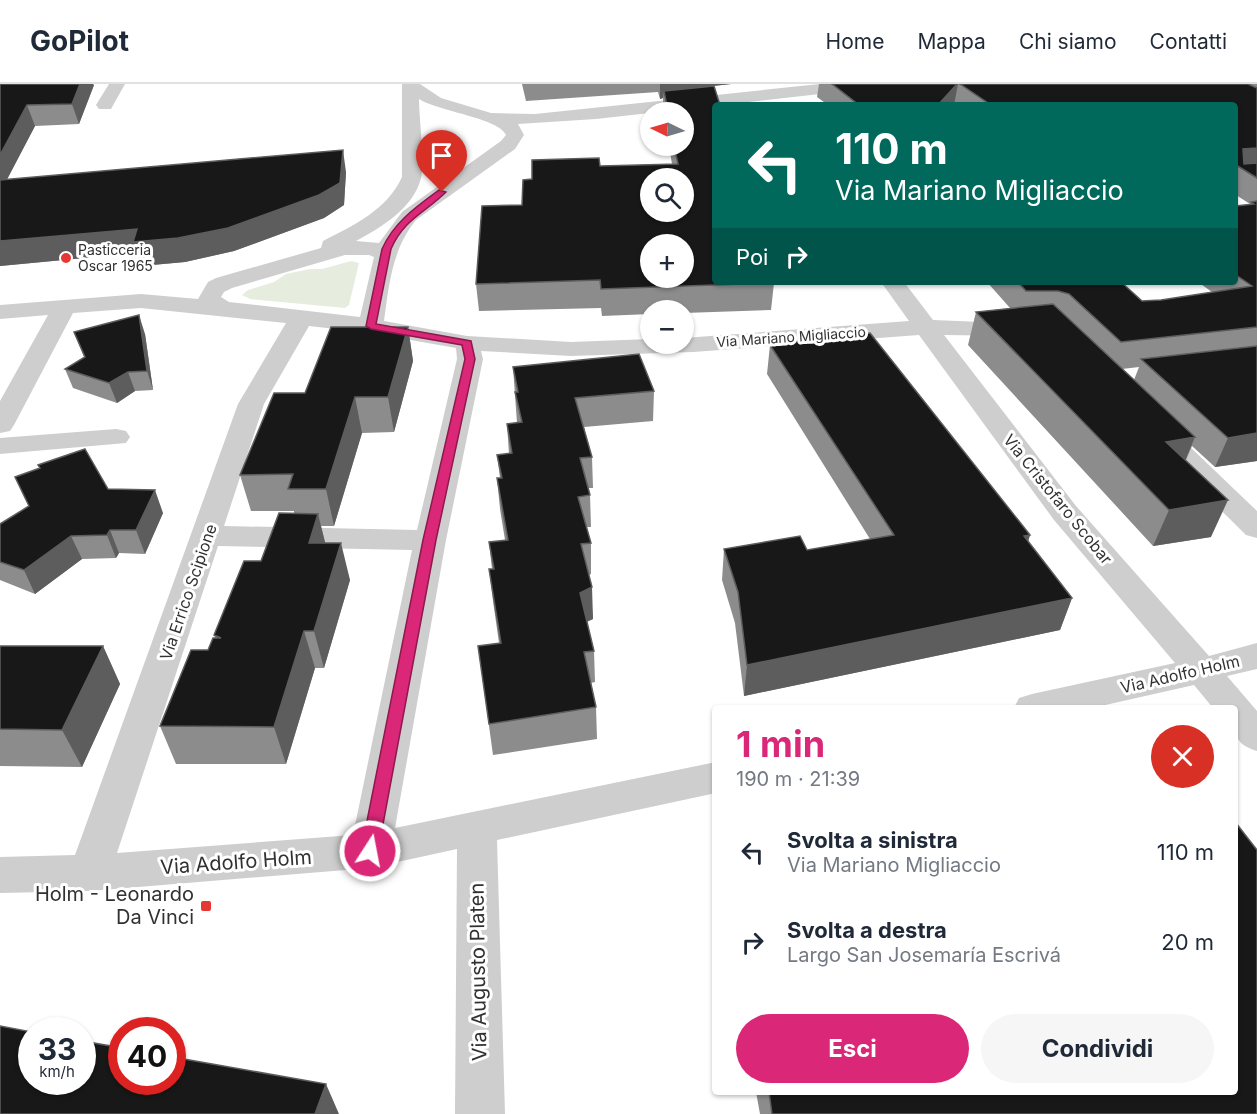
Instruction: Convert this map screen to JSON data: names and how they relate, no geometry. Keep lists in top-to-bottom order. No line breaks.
{"streets":{"street":["Via Mariano Migliaccio","Via Cristofaro Scobar","Via Errico Scipione","Via Adolfo Holm","Via Augusto Platen"]},"crossings":[["Via Mariano Migliaccio","Via Cristofaro Scobar"],["Via Mariano Migliaccio","Via Errico Scipione"],["Via Cristofaro Scobar","Via Adolfo Holm"],["Via Errico Scipione","Via Adolfo Holm"],["Via Adolfo Holm","Via Augusto Platen"]],"places":{"other":["Pasticceria Oscar 1965"],"transit":["Holm - Leonardo Da Vinci"]},"north":"left","page":{"header":"GoPilot","nav":["Home","Mappa","Chi siamo","Contatti"],"map_buttons":["+","−"],"turn":["110 m","Via Mariano Migliaccio"],"then":"Poi","heading":["1 min","190 m · 21:39"],"list":[{"name":"Svolta a sinistra","note":"Via Mariano Migliaccio","value":"110 m"},{"name":"Svolta a destra","note":"Largo San Josemaría Escrivá","value":"20 m"}],"buttons":["Esci","Condividi"],"speed":"33 km/h","limit":"40"}}
